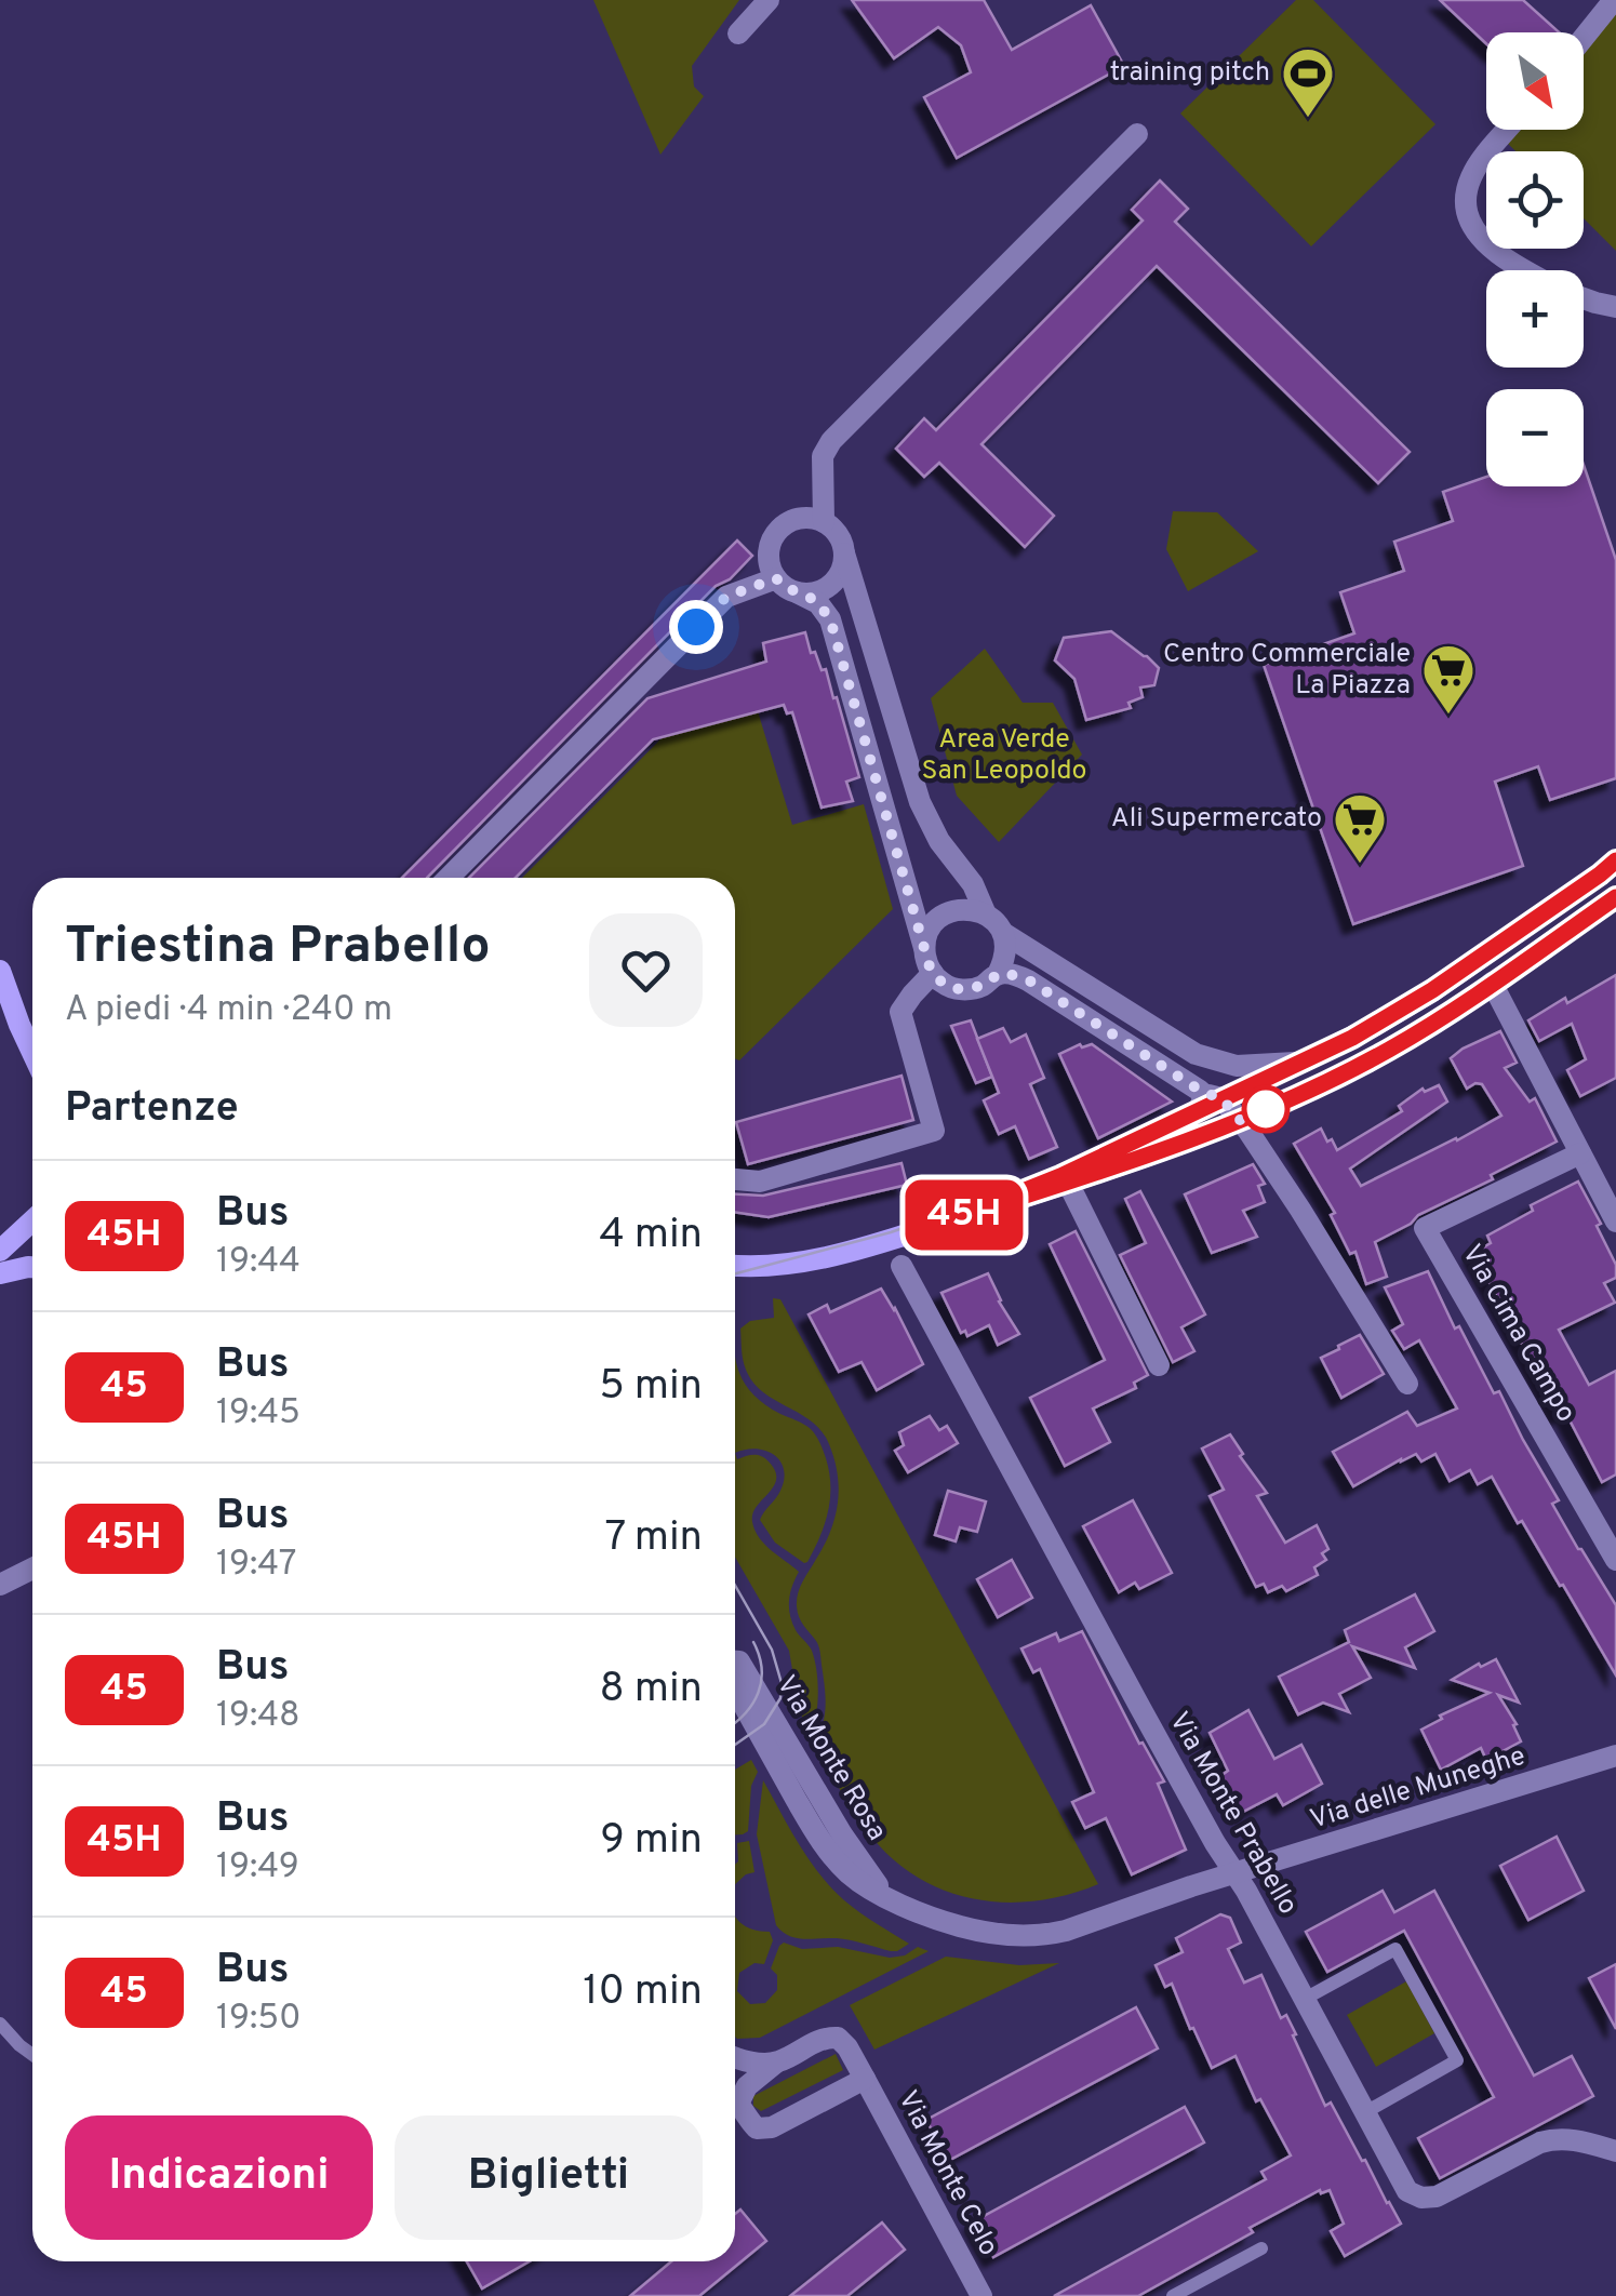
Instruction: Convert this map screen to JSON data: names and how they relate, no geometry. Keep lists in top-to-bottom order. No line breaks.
{"streets":{"street":["Via Cima Campo","Via Monte Rosa","Via delle Muneghe","Via Monte Prabello","Via Monte Celo"]},"crossings":[["Via Monte Rosa","Via delle Muneghe"],["Via Monte Rosa","Via Monte Prabello"],["Via delle Muneghe","Via Monte Prabello"]],"parks":["Area Verde San Leopoldo"],"places":{"sports":["training pitch"],"supermarket":["Centro Commerciale La Piazza","Ali Supermercato"]},"lines":["bus line 45H"],"north":"bottom right","page":{"on_map":"45H","map_buttons":["+","−"],"heading":[["Triestina Prabello","A piedi · 4 min · 240 m"],"Partenze"],"list":[{"mark":"45H","name":"Bus","note":"19:44","value":"4 min"},{"mark":"45","name":"Bus","note":"19:45","value":"5 min"},{"mark":"45H","name":"Bus","note":"19:47","value":"7 min"},{"mark":"45","name":"Bus","note":"19:48","value":"8 min"},{"mark":"45H","name":"Bus","note":"19:49","value":"9 min"},{"mark":"45","name":"Bus","note":"19:50","value":"10 min"}],"buttons":["Indicazioni","Biglietti"]}}
